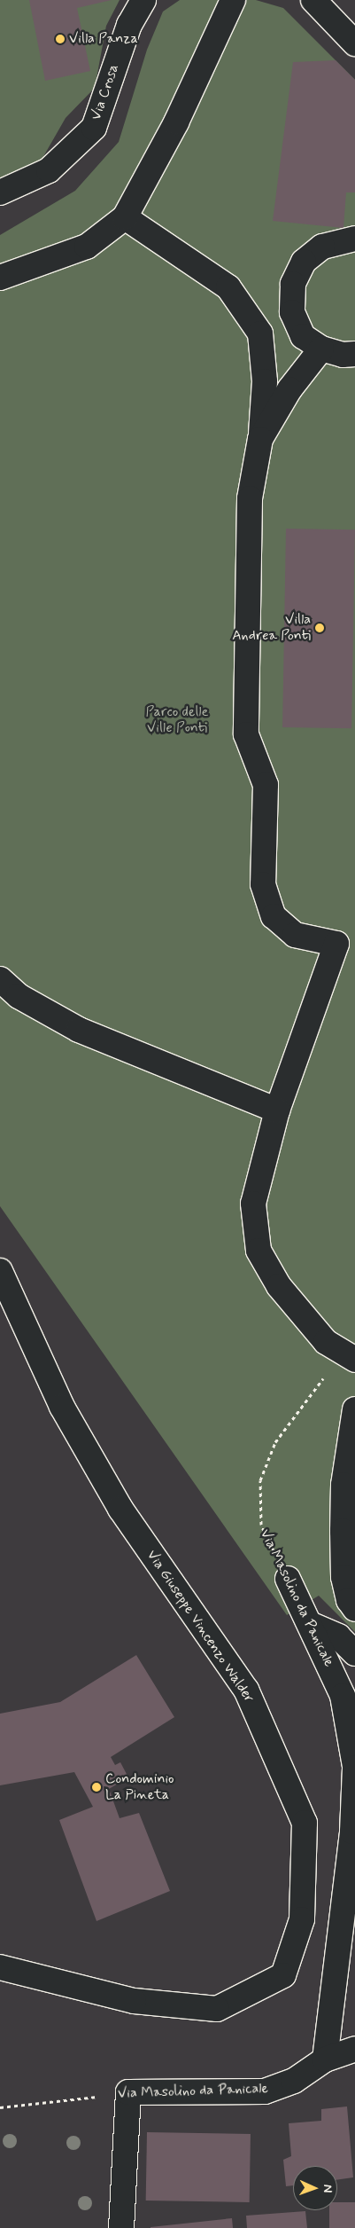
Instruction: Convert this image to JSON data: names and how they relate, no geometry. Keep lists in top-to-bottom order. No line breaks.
{"streets":{"street":["Via Crosa","Via Masolino da Panicale","Via Giuseppe Vincenzo Walder"]},"parks":["Parco delle Ville Ponti"],"places":["Villa Panza","Villa Andrea Ponti","Condominio La Pineta"],"north":"right"}
